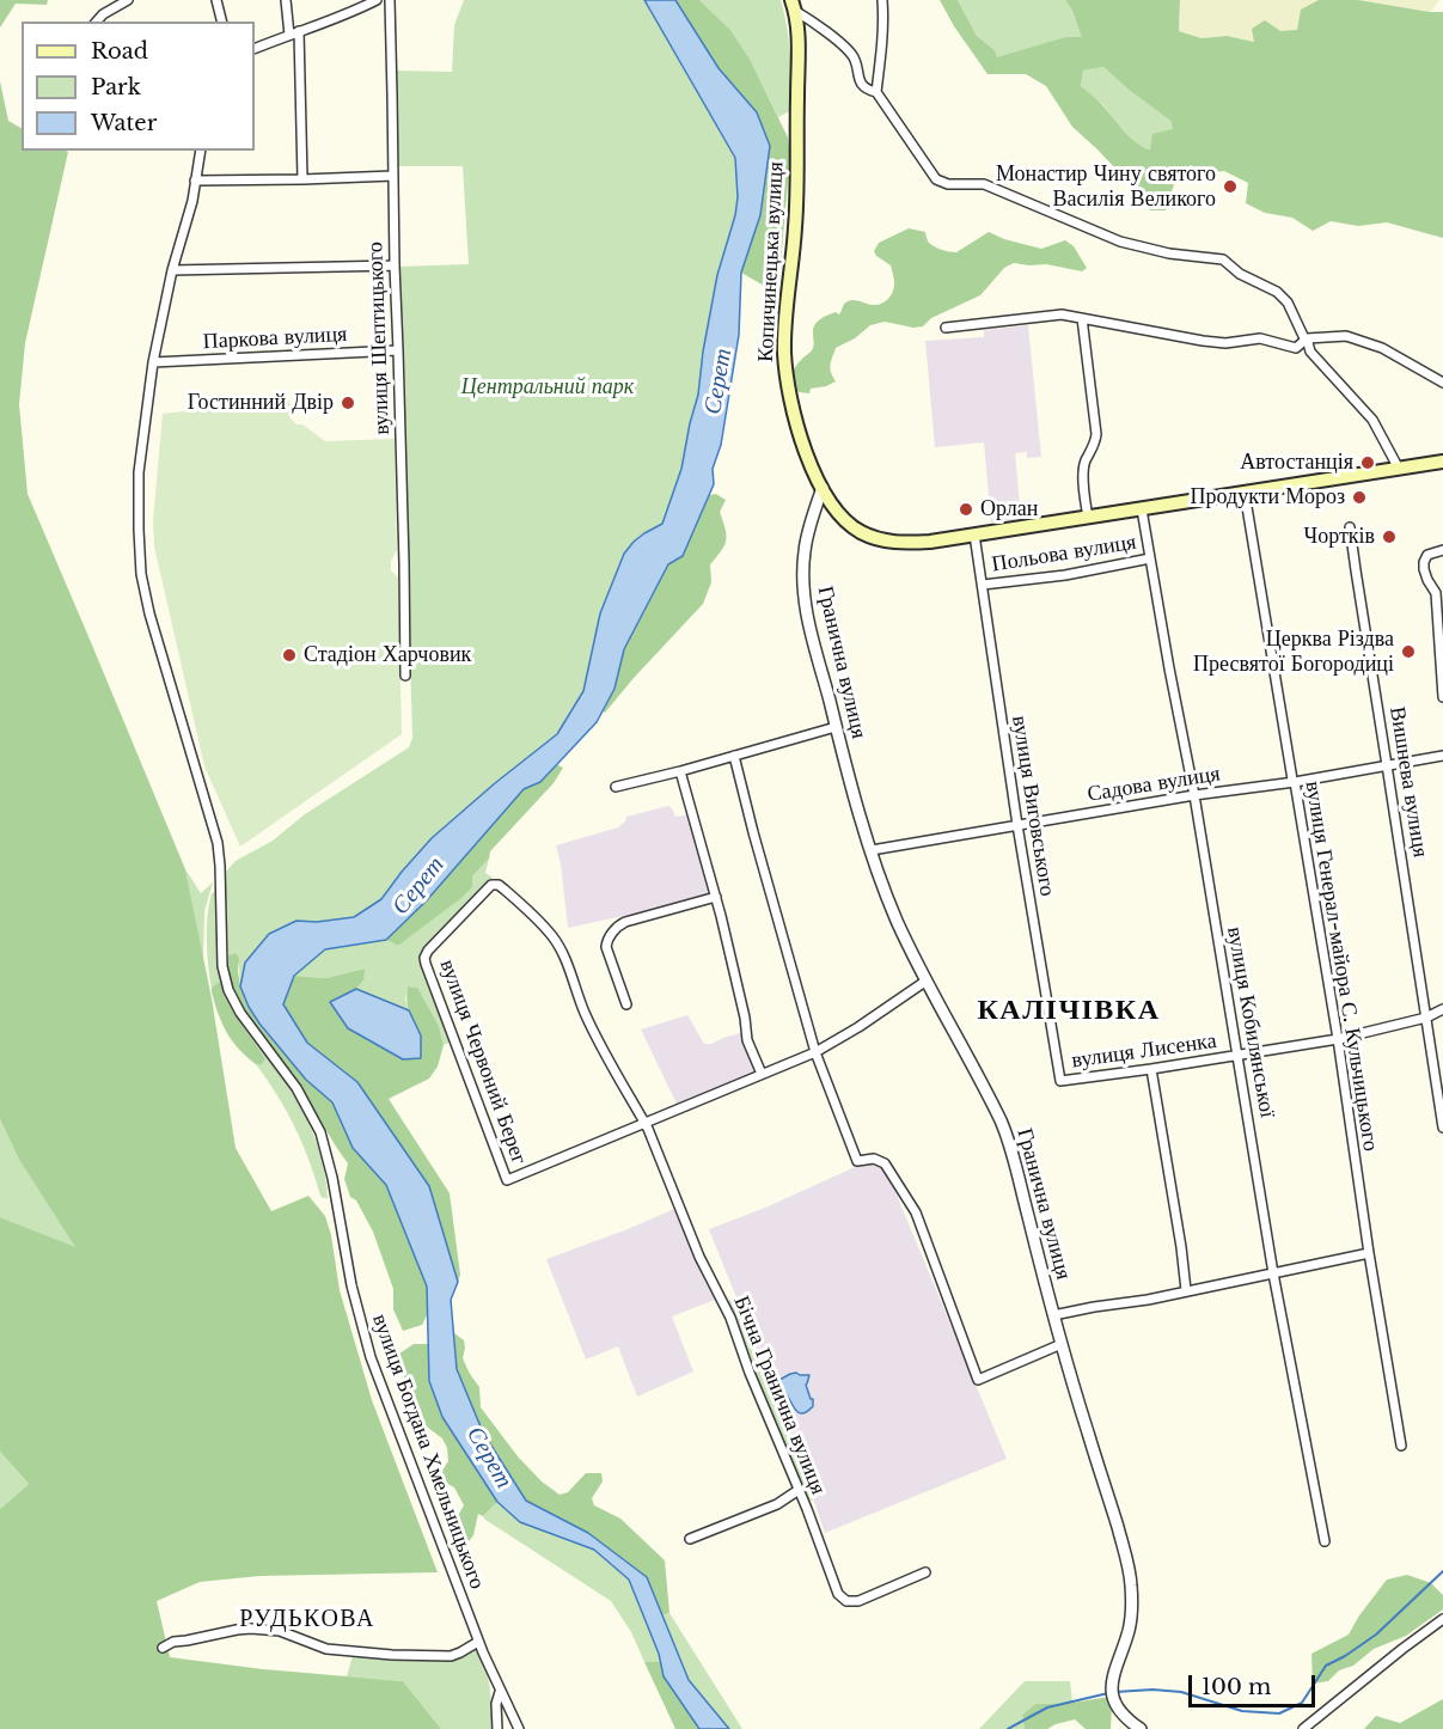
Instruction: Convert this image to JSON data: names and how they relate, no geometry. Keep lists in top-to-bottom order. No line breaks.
{"streets":{"main road":["Копичинецька вулиця"],"street":["Паркова вулиця","вулиця Шептицького","Польова вулиця","Гранична вулиця","Вишнева вулиця","Садова вулиця","вулиця Виговського","вулиця Генерал-майора С. Кульчицького","вулиця Кобилянської","вулиця Лисенка","вулиця Червоний Берег","Бічна Гранична вулиця","вулиця Богдана Хмельницького"]},"crossings":[["Копичинецька вулиця","Гранична вулиця"],["Копичинецька вулиця","вулиця Виговського"],["Копичинецька вулиця","вулиця Генерал-майора С. Кульчицького"],["Копичинецька вулиця","вулиця Кобилянської"],["Паркова вулиця","вулиця Шептицького"],["Паркова вулиця","вулиця Богдана Хмельницького"],["Польова вулиця","вулиця Виговського"],["Польова вулиця","вулиця Кобилянської"],["Гранична вулиця","Садова вулиця"],["Вишнева вулиця","Садова вулиця"],["Вишнева вулиця","вулиця Лисенка"],["Садова вулиця","вулиця Виговського"],["Садова вулиця","вулиця Генерал-майора С. Кульчицького"],["Садова вулиця","вулиця Кобилянської"],["вулиця Виговського","вулиця Лисенка"],["вулиця Генерал-майора С. Кульчицького","вулиця Лисенка"],["вулиця Кобилянської","вулиця Лисенка"],["вулиця Червоний Берег","Бічна Гранична вулиця"]],"districts":["КАЛІЧІВКА","РУДЬКОВА"],"water":["Серет"],"parks":["Центральний парк"],"places":["Монастир Чину святого Василія Великого","Гостинний Двір","Автостанція","Продукти Мороз","Орлан","Чортків","Церква Різдва Пресвятої Богородиці","Стадіон Харчовик"],"legend":["Road","Park","Water"],"scale_bar":"100 m"}
